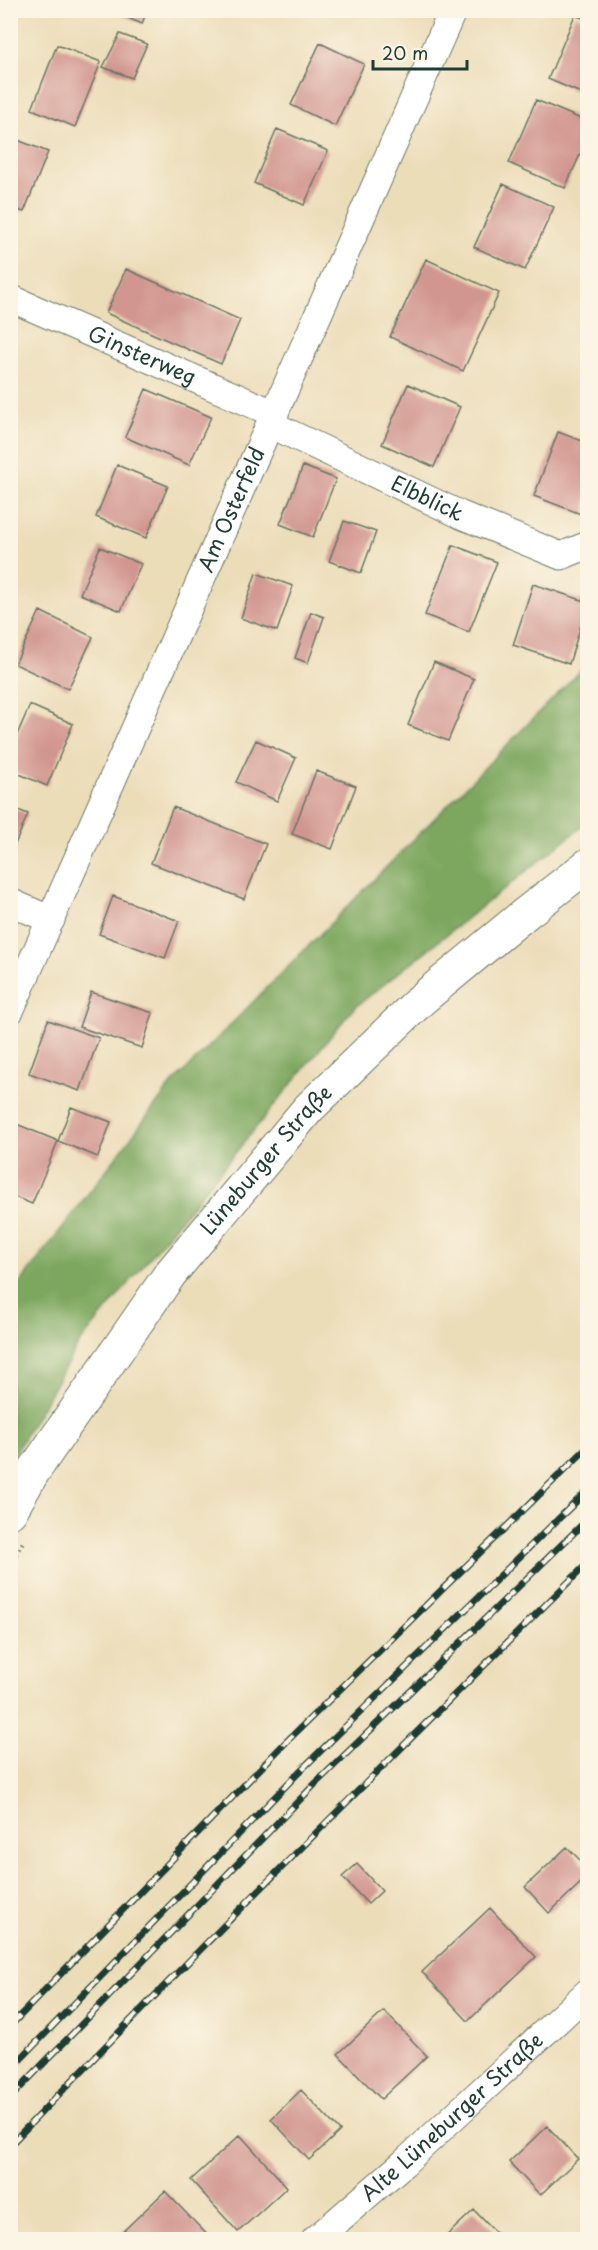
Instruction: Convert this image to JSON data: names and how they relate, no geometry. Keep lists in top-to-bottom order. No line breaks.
{"streets":{"main road":["Lüneburger Straße"],"street":["Ginsterweg","Elbblick","Am Osterfeld","Alte Lüneburger Straße"]},"crossings":[["Ginsterweg","Elbblick"],["Ginsterweg","Am Osterfeld"],["Elbblick","Am Osterfeld"]],"scale_bar":"20 m"}
